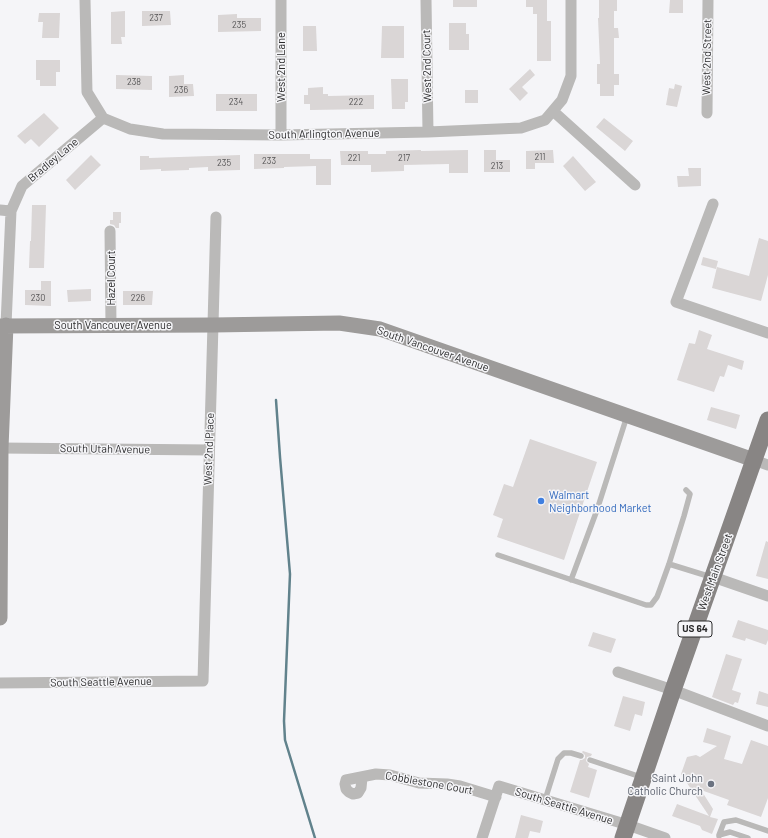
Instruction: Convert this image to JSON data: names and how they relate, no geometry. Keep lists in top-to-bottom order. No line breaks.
{"streets":{"main road":["West Main Street","US 64"],"street":["West 2nd Street","West 2nd Court","West 2nd Lane","South Arlington Avenue","Bradley Lane","Hazel Court","South Vancouver Avenue","South Utah Avenue","West 2nd Place","South Seattle Avenue","Cobblestone Court"]},"crossings":[["West 2nd Court","South Arlington Avenue"],["West 2nd Lane","South Arlington Avenue"],["South Arlington Avenue","Bradley Lane"],["Bradley Lane","South Vancouver Avenue"],["Bradley Lane","South Utah Avenue"],["Hazel Court","South Vancouver Avenue"],["South Vancouver Avenue","West 2nd Place"],["South Vancouver Avenue","West Main Street"],["South Utah Avenue","West 2nd Place"],["West 2nd Place","South Seattle Avenue"],["West Main Street","South Seattle Avenue"],["South Seattle Avenue","Cobblestone Court"]],"places":["Walmart Neighborhood Market","Saint John Catholic Church"],"house_numbers":["237","235","238","236","234","222","211","221","217","233","235","213","230","226"]}
